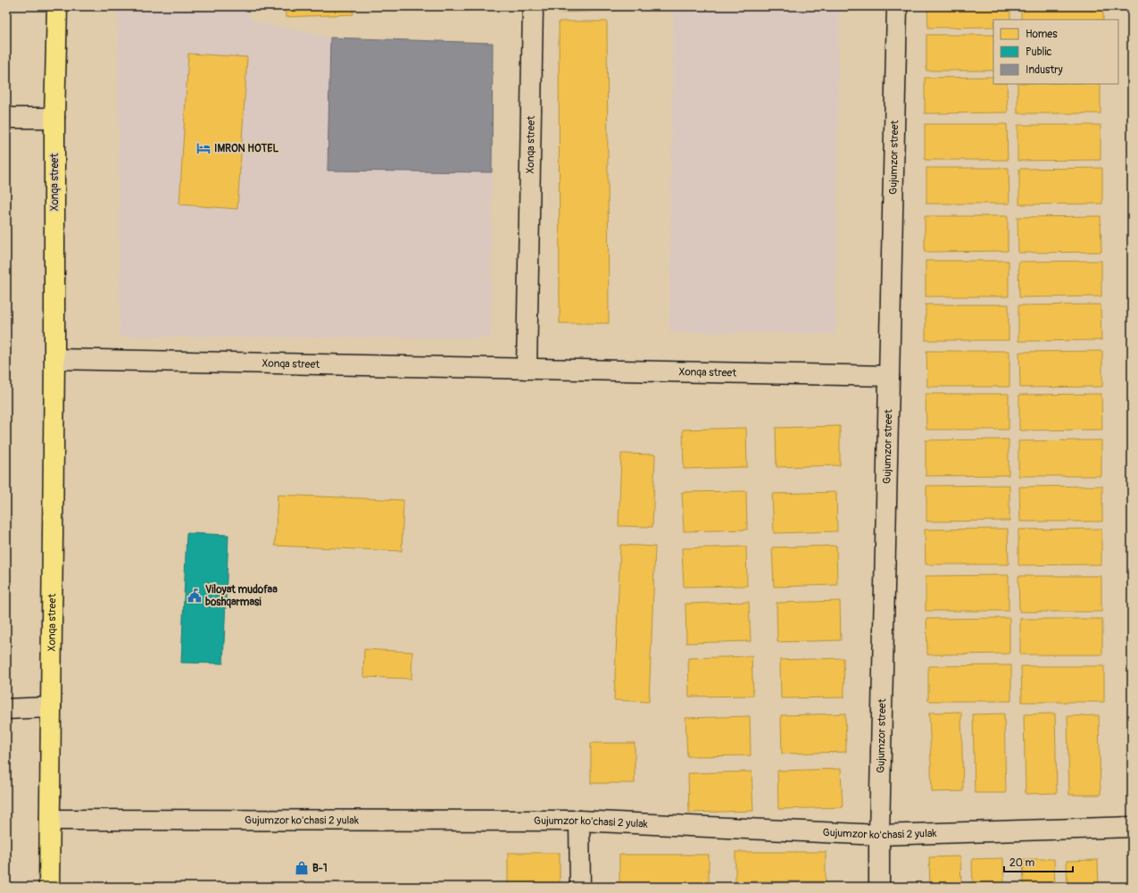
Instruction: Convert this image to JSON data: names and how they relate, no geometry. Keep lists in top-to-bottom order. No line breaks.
{"streets":{"main road":["Xonqa street"],"street":["Gujumzor street","Gujumzor ko'chasi 2 yulak"]},"crossings":[["Xonqa street","Gujumzor street"],["Xonqa street","Gujumzor ko'chasi 2 yulak"],["Gujumzor street","Gujumzor ko'chasi 2 yulak"]],"places":{"hotel":["IMRON HOTEL"],"public building":["Viloyat mudofaa boshqarmasi"],"shop":["В-1"]},"legend":["Homes","Public","Industry"],"scale_bar":"20 m"}
